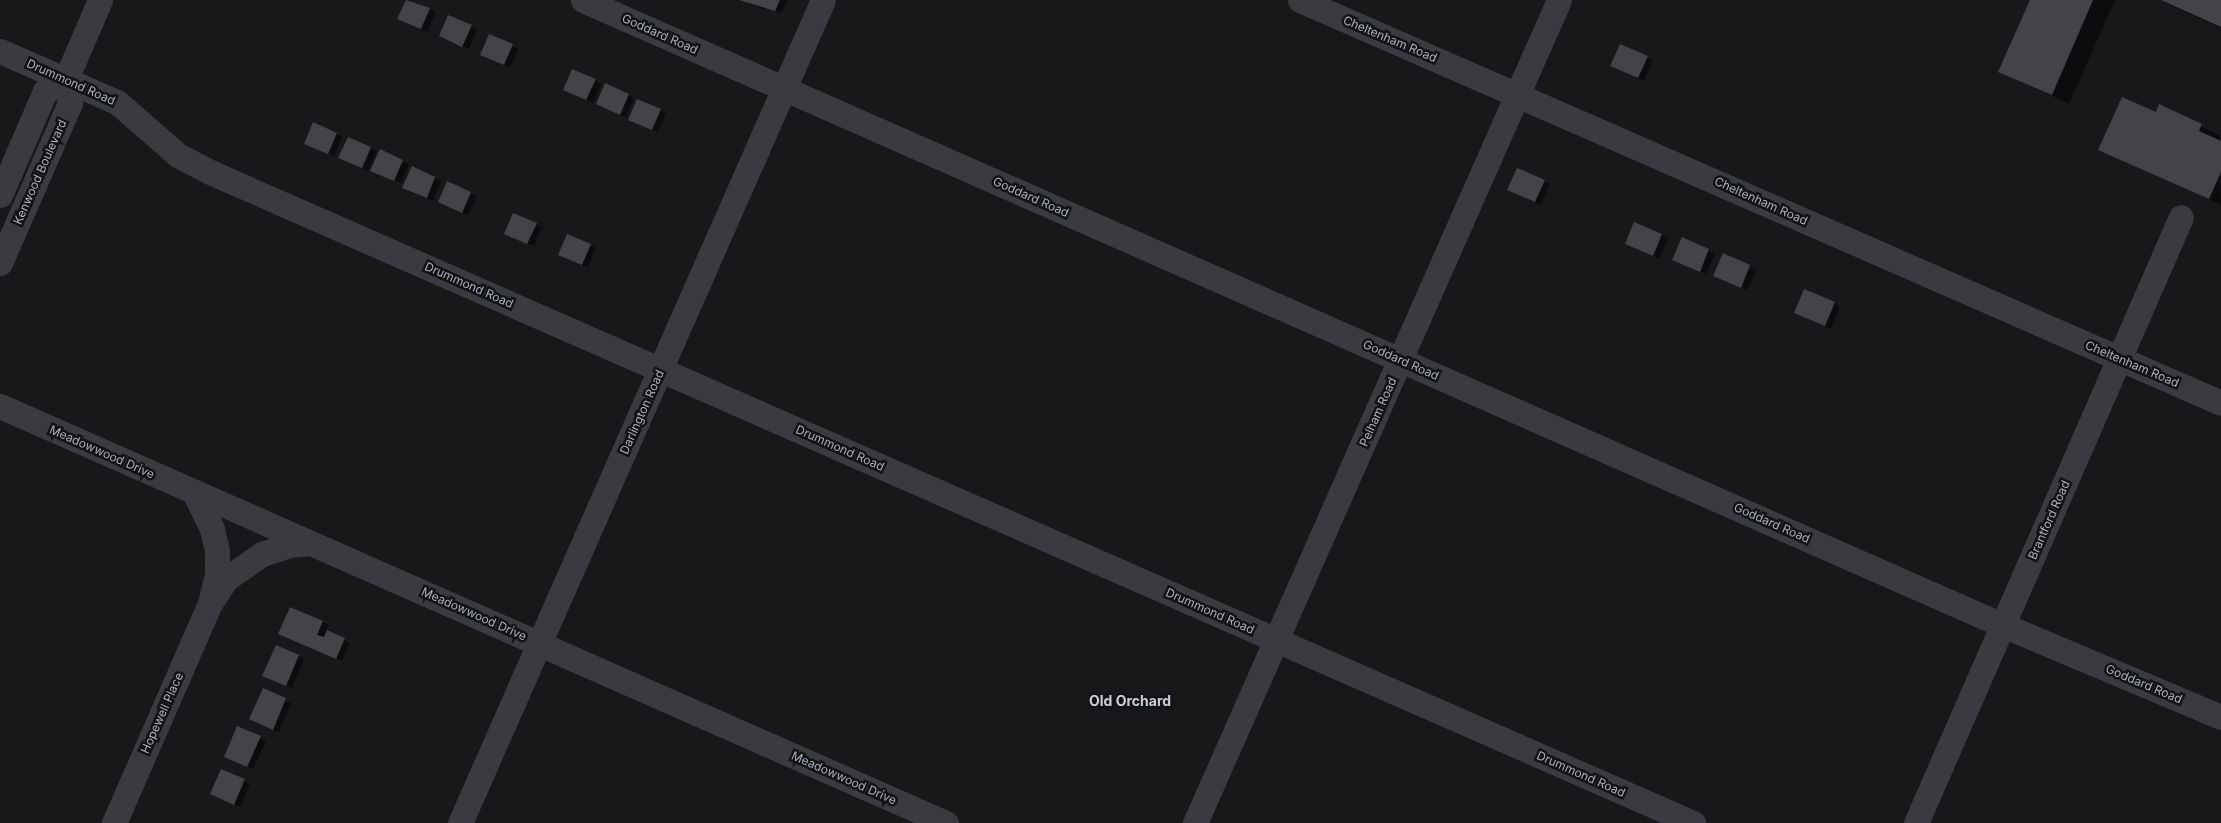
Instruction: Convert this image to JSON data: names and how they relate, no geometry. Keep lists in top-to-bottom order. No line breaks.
{"streets":{"street":["Goddard Road","Cheltenham Road","Drummond Road","Kenwood Boulevard","Darlington Road","Pelham Road","Meadowwood Drive","Brantford Road","Hopewell Place"]},"crossings":[["Goddard Road","Darlington Road"],["Goddard Road","Pelham Road"],["Goddard Road","Brantford Road"],["Cheltenham Road","Pelham Road"],["Cheltenham Road","Brantford Road"],["Drummond Road","Kenwood Boulevard"],["Drummond Road","Darlington Road"],["Drummond Road","Pelham Road"],["Darlington Road","Meadowwood Drive"],["Meadowwood Drive","Hopewell Place"]],"districts":["Old Orchard"]}
